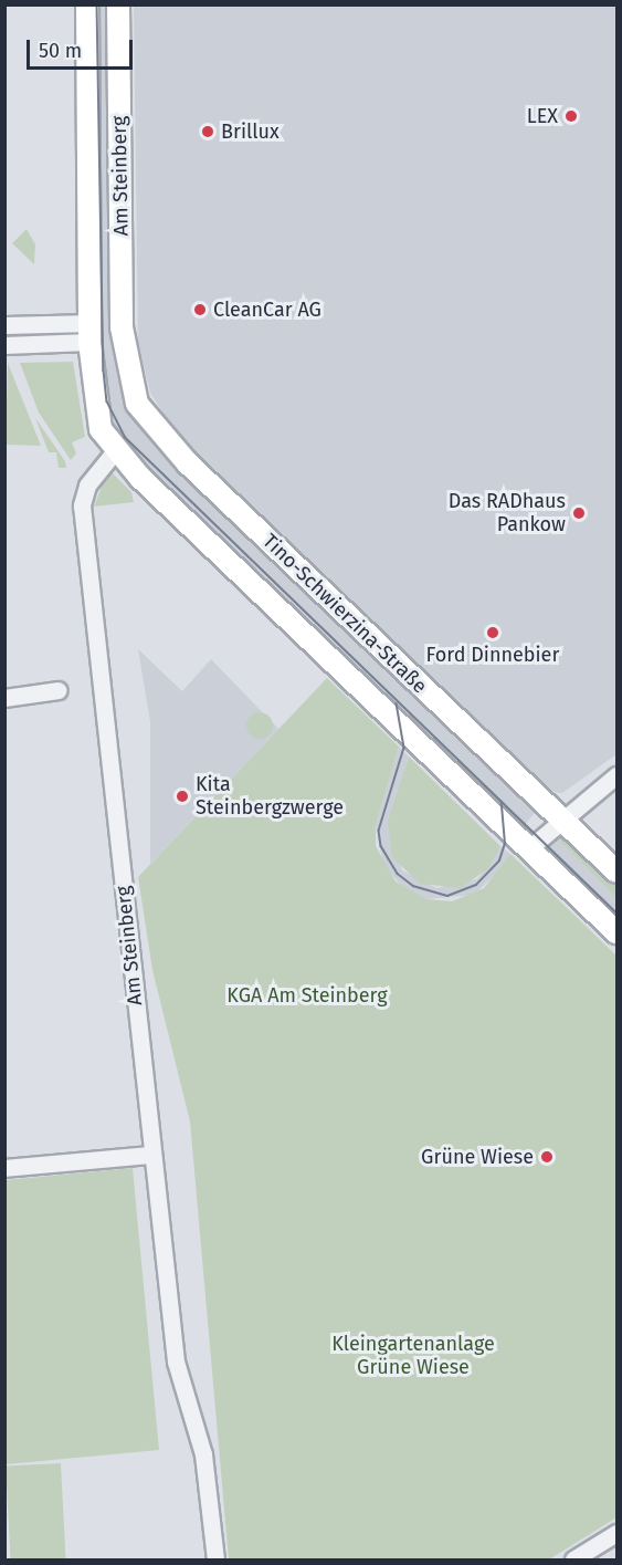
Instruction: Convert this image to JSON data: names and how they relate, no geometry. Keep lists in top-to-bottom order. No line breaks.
{"streets":{"main road":["Am Steinberg","Tino-Schwierzina-Straße"]},"crossings":[["Am Steinberg","Tino-Schwierzina-Straße"]],"parks":["KGA Am Steinberg","Kleingartenanlage Grüne Wiese"],"places":["LEX","Brillux","CleanCar AG","Das RADhaus Pankow","Ford Dinnebier","Kita Steinbergzwerge","Grüne Wiese"],"scale_bar":"50 m"}
